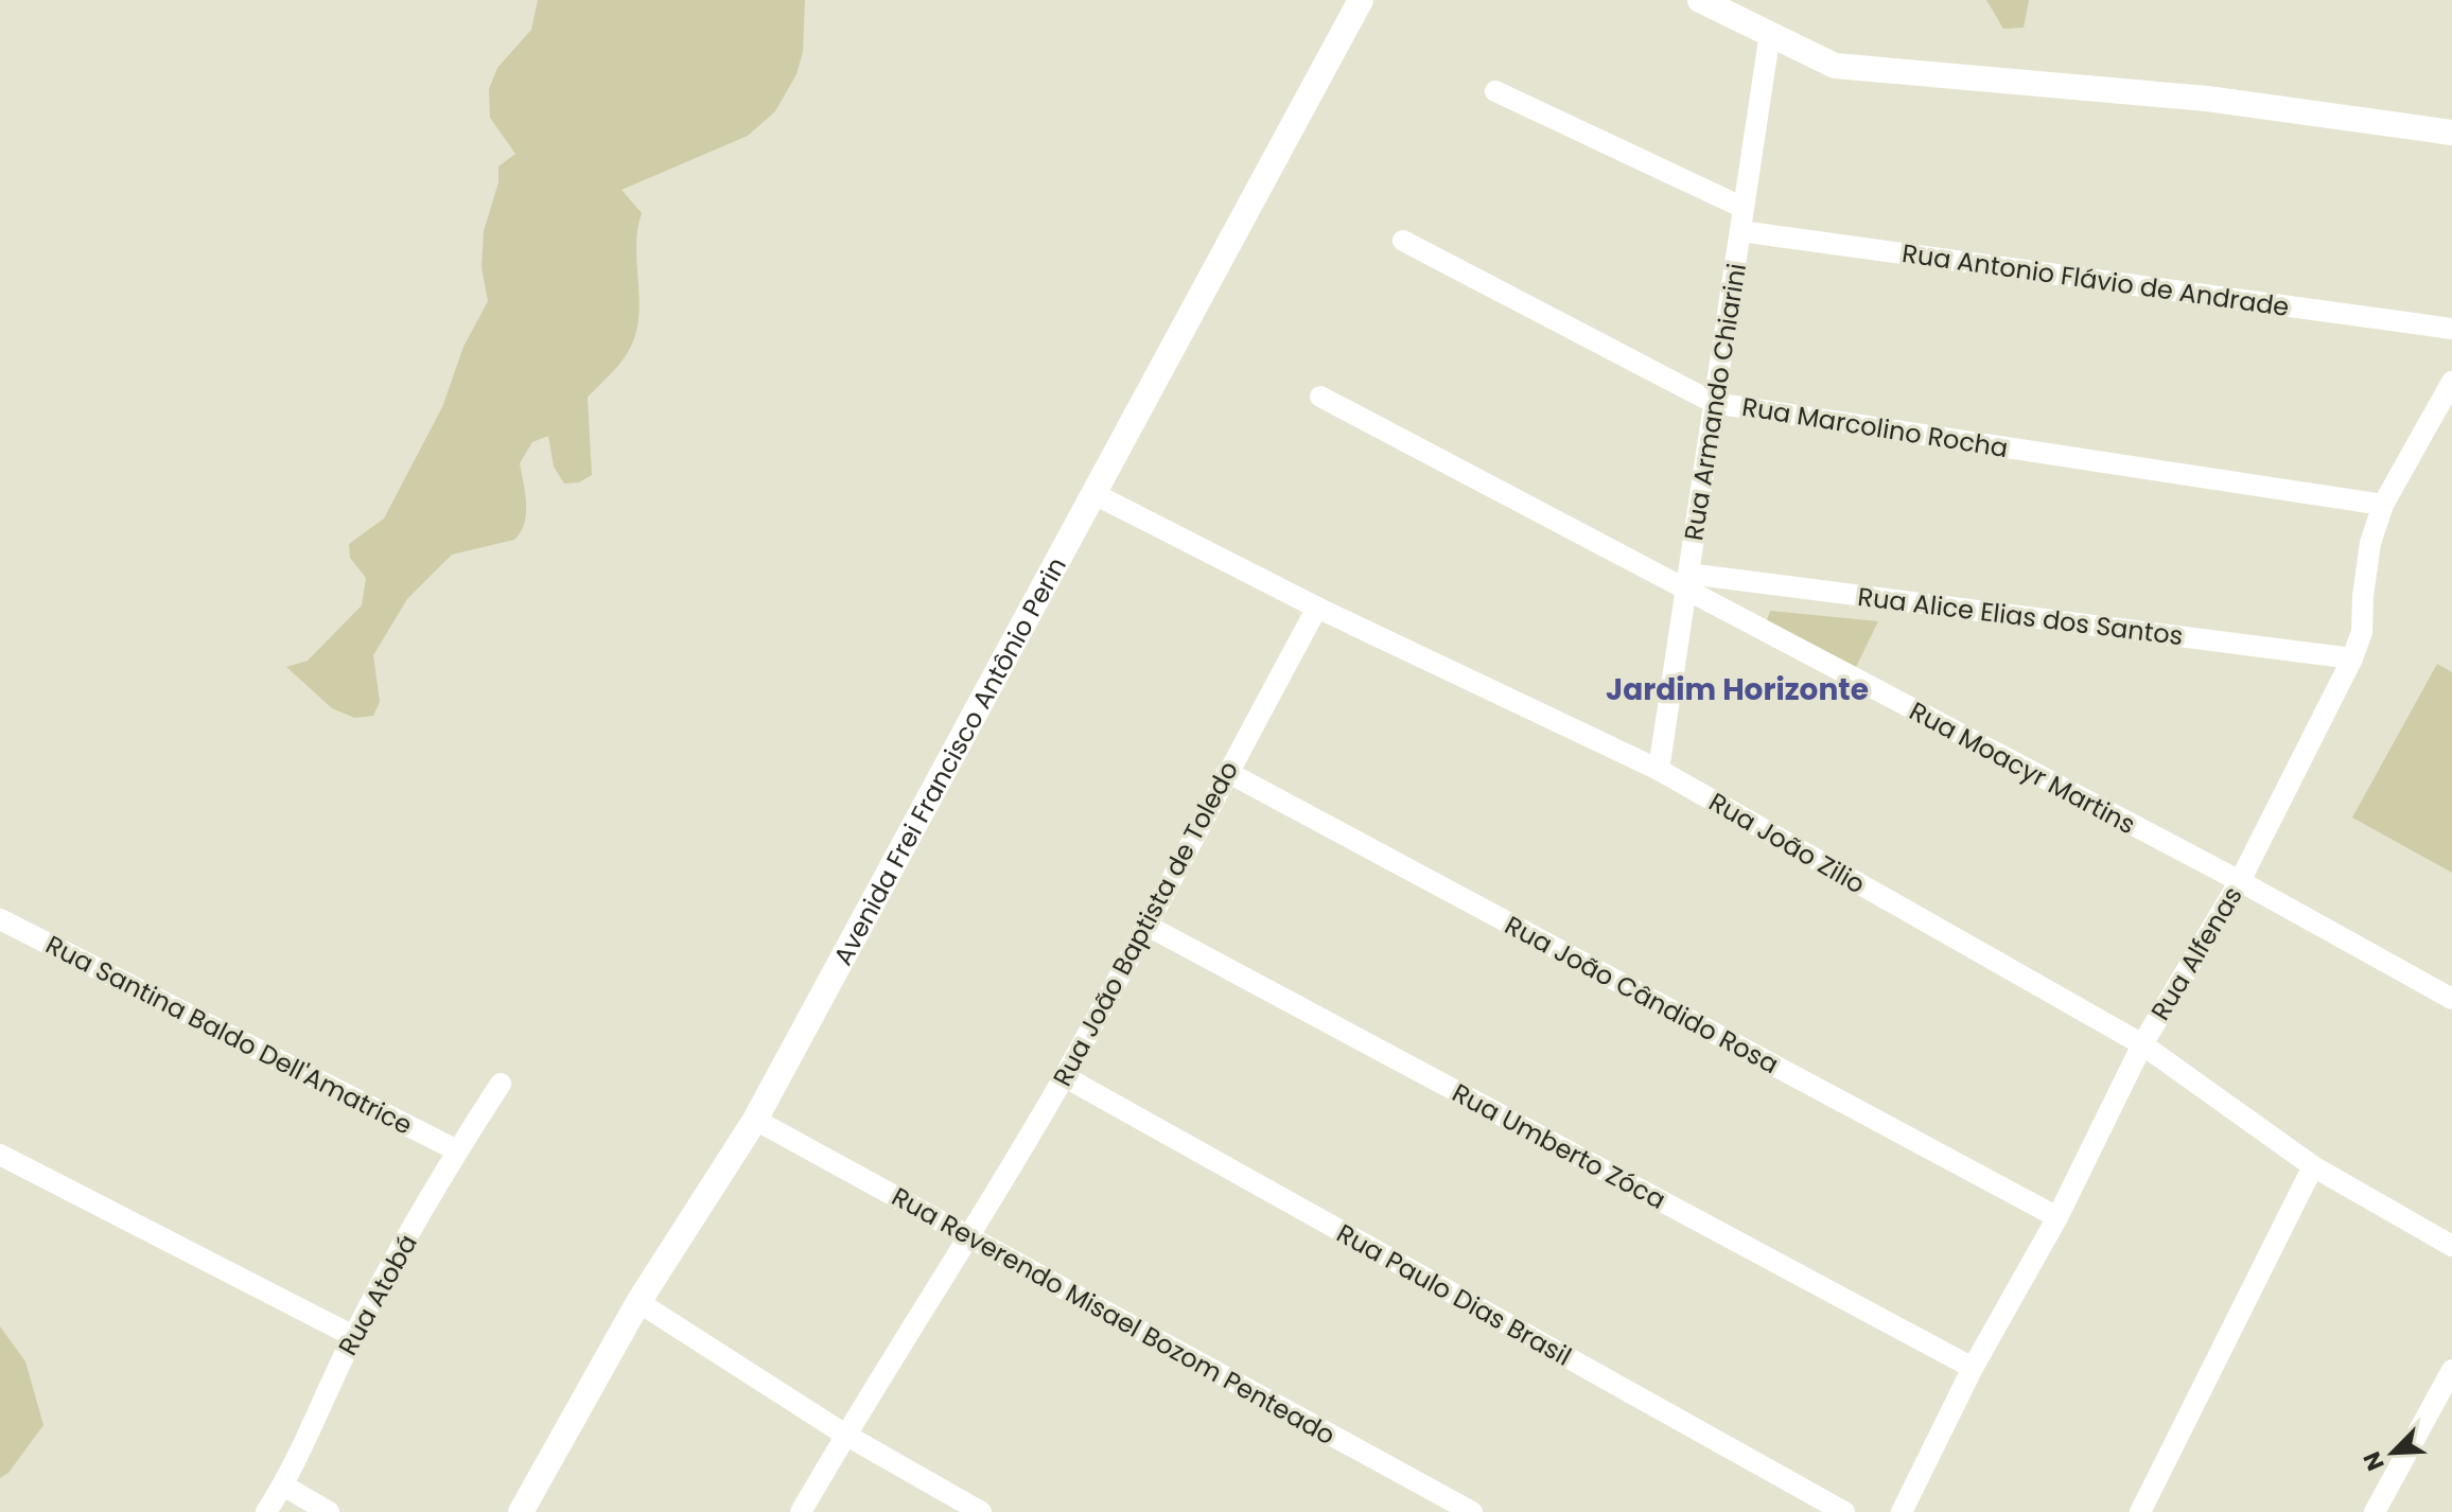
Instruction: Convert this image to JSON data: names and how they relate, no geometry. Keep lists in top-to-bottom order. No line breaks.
{"streets":{"street":["Rua Antonio Flávio de Andrade","Rua Armando Chiarini","Rua Marcolino Rocha","Rua Alice Elias dos Santos","Avenida Frei Francisco Antônio Perin","Rua Moacyr Martins","Rua João Zilio","Rua João Baptista de Toledo","Rua Alfenas","Rua João Cândido Rosa","Rua Santina Baldo Dell'Amatrice","Rua Umberto Zóca","Rua Atobá","Rua Paulo Dias Brasil","Rua Reverendo Misael Bozom Penteado"]},"crossings":[["Rua Antonio Flávio de Andrade","Rua Armando Chiarini"],["Rua Armando Chiarini","Rua Marcolino Rocha"],["Rua Armando Chiarini","Rua Alice Elias dos Santos"],["Rua Armando Chiarini","Rua Moacyr Martins"],["Rua Armando Chiarini","Rua João Zilio"],["Rua Marcolino Rocha","Rua Alfenas"],["Rua Alice Elias dos Santos","Rua Moacyr Martins"],["Rua Alice Elias dos Santos","Rua Alfenas"],["Avenida Frei Francisco Antônio Perin","Rua João Zilio"],["Avenida Frei Francisco Antônio Perin","Rua Reverendo Misael Bozom Penteado"],["Rua Moacyr Martins","Rua Alfenas"],["Rua João Zilio","Rua João Baptista de Toledo"],["Rua João Zilio","Rua Alfenas"],["Rua João Baptista de Toledo","Rua João Cândido Rosa"],["Rua João Baptista de Toledo","Rua Umberto Zóca"],["Rua João Baptista de Toledo","Rua Paulo Dias Brasil"],["Rua João Baptista de Toledo","Rua Reverendo Misael Bozom Penteado"],["Rua Alfenas","Rua João Cândido Rosa"],["Rua Alfenas","Rua Umberto Zóca"],["Rua Santina Baldo Dell'Amatrice","Rua Atobá"]],"districts":["Jardim Horizonte"],"north":"bottom left"}
